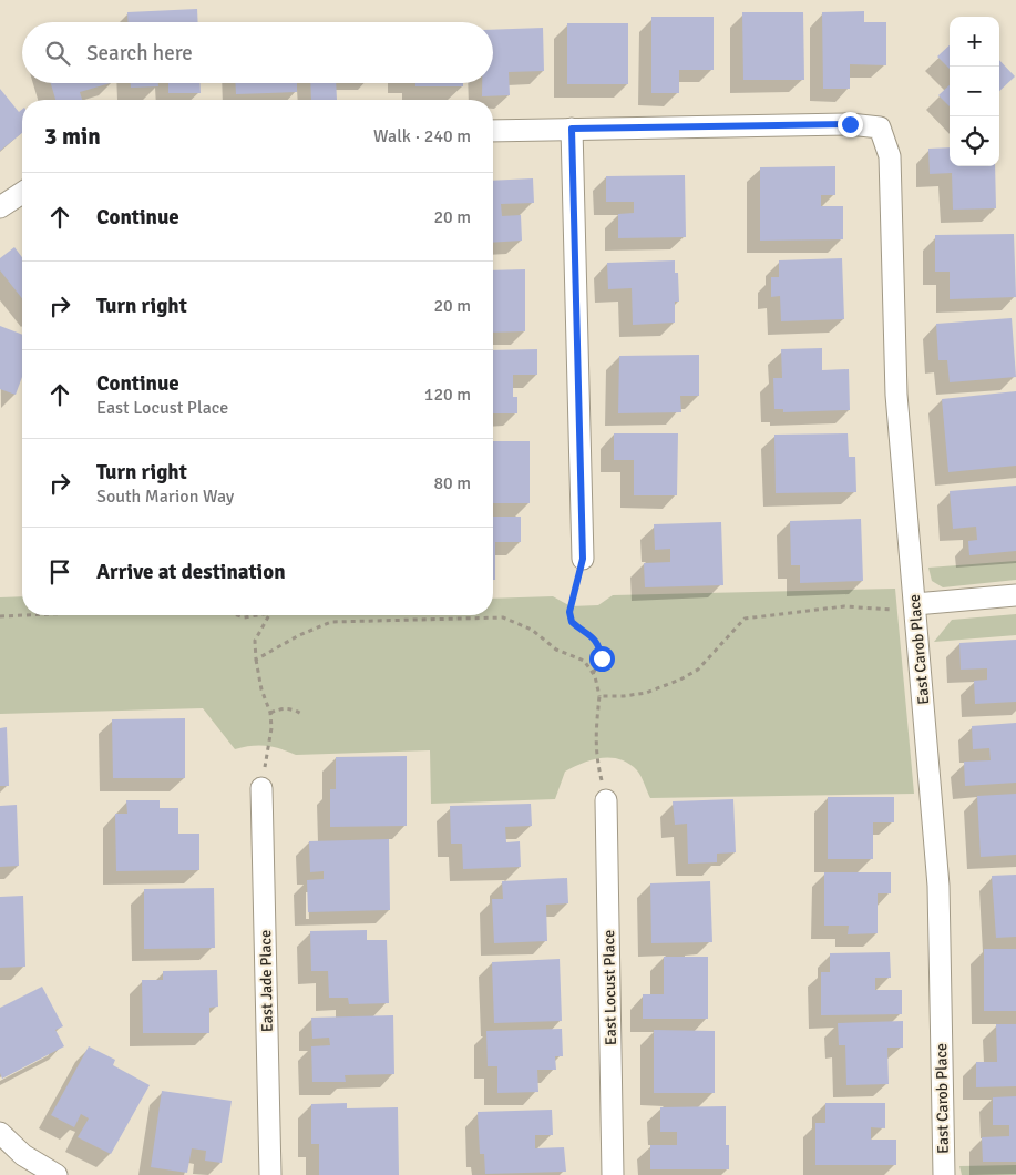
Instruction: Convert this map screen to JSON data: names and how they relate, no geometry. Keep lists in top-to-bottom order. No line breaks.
{"streets":{"street":["East Carob Place","East Jade Place","East Locust Place"]},"page":{"map_buttons":["+","−"],"search":"Search here","heading":["3 min","Walk · 240 m"],"list":[["Continue","20 m"],["Turn right","20 m"],["Continue","East Locust Place","120 m"],["Turn right","South Marion Way","80 m"],"Arrive at destination"]}}
